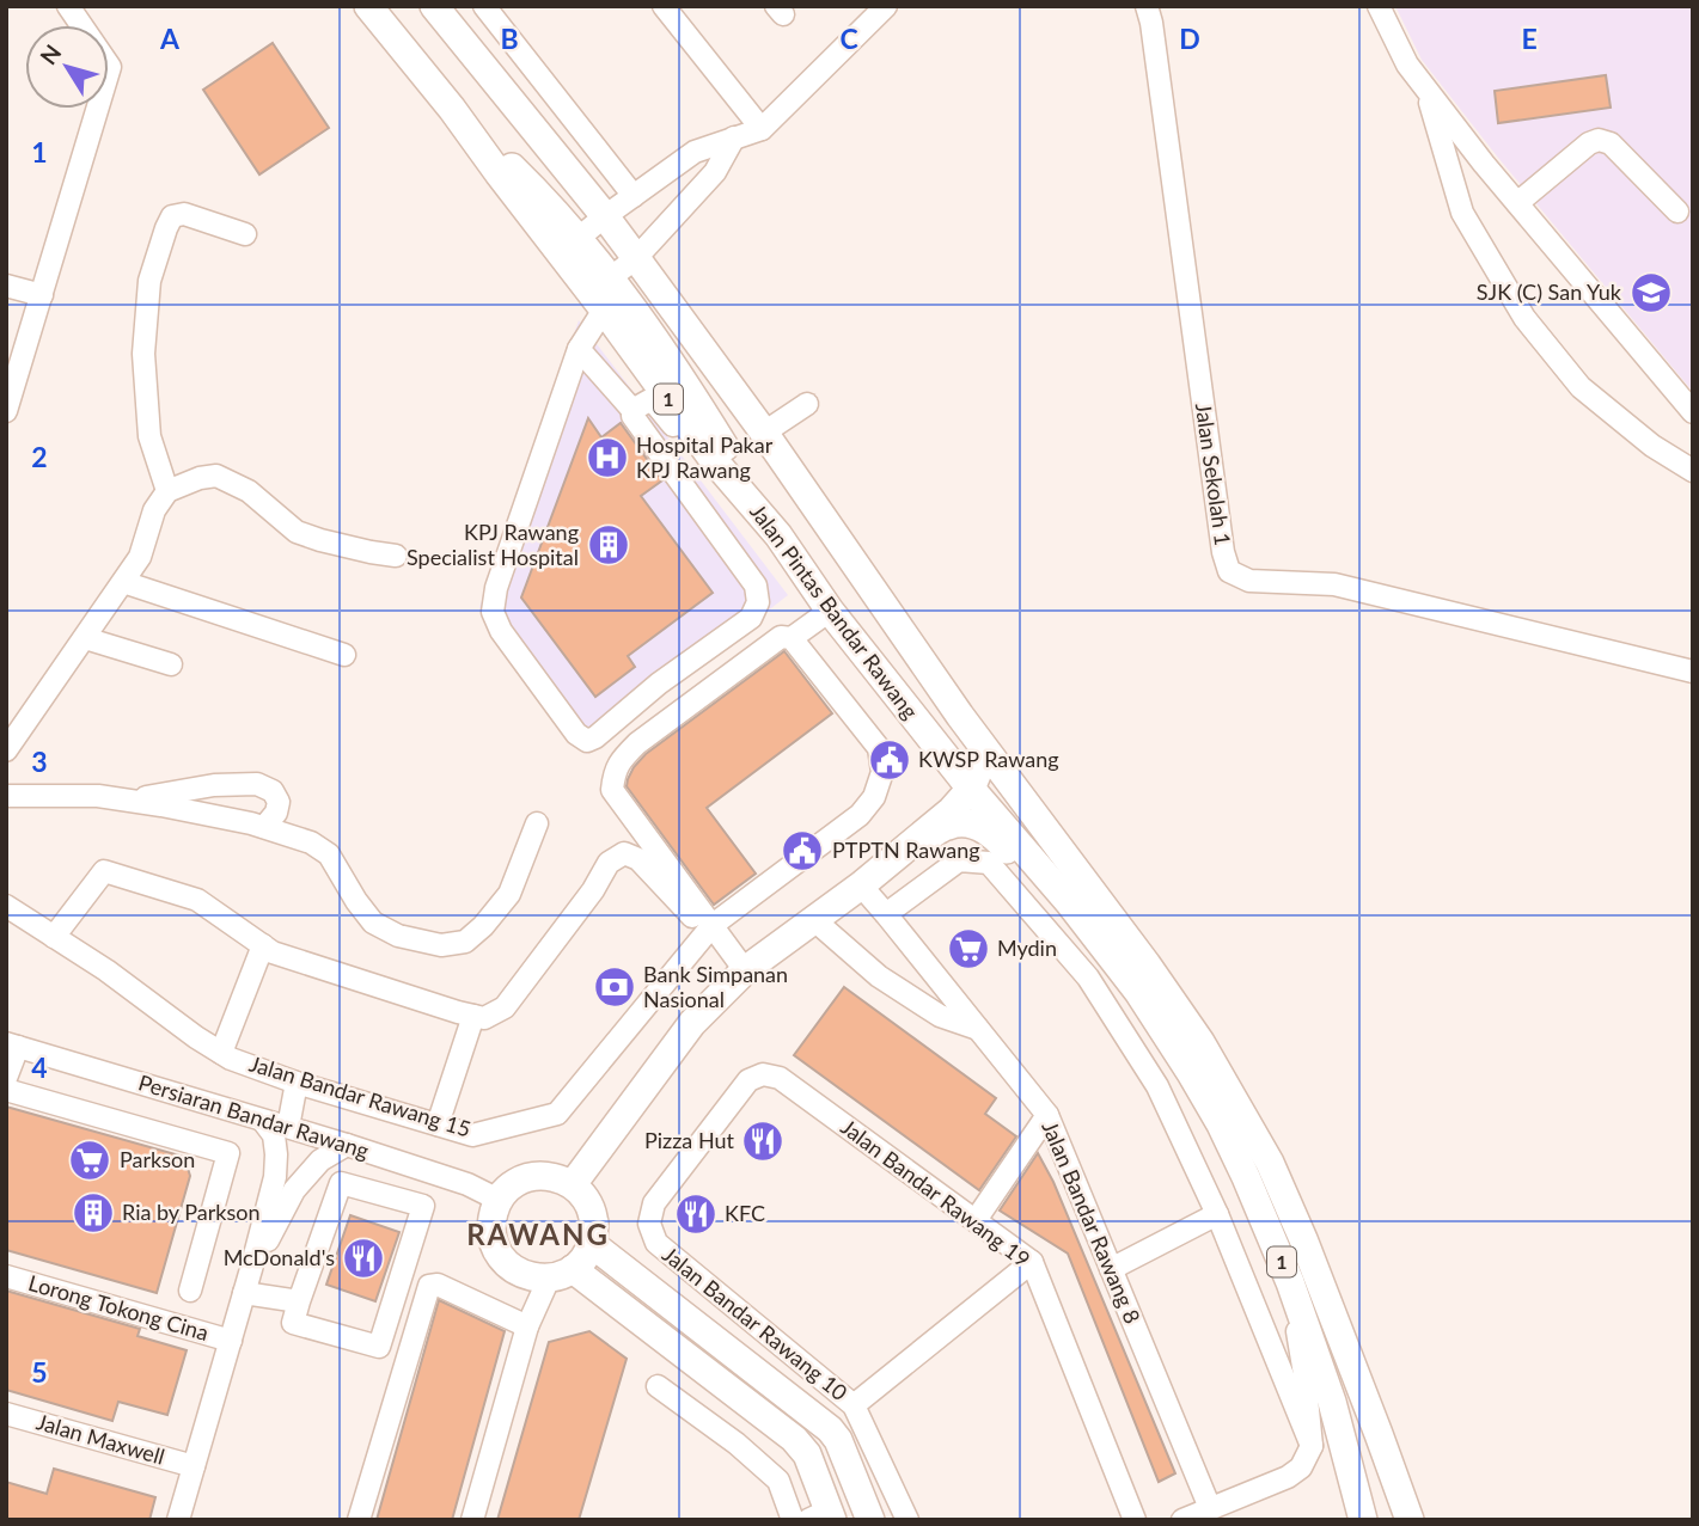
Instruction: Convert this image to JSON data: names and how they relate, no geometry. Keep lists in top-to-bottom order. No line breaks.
{"streets":{"main road":["1","Jalan Pintas Bandar Rawang"],"street":["Jalan Sekolah 1","Jalan Bandar Rawang 15","Persiaran Bandar Rawang","Jalan Bandar Rawang 19","Jalan Bandar Rawang 8","Lorong Tokong Cina","Jalan Bandar Rawang 10","Jalan Maxwell"]},"crossings":[["Jalan Bandar Rawang 19","Jalan Bandar Rawang 10"]],"districts":["RAWANG"],"places":{"school or university":["SJK (C) San Yuk"],"hospital":["Hospital Pakar KPJ Rawang"],"building":["KPJ Rawang Specialist Hospital","Ria by Parkson"],"public building":["KWSP Rawang","PTPTN Rawang"],"supermarket":["Mydin","Parkson"],"bank":["Bank Simpanan Nasional"],"restaurant":["Pizza Hut","KFC","McDonald's"]},"north":"top left","grid":{"columns":["A","B","C","D","E"],"rows":["1","2","3","4","5"]}}
